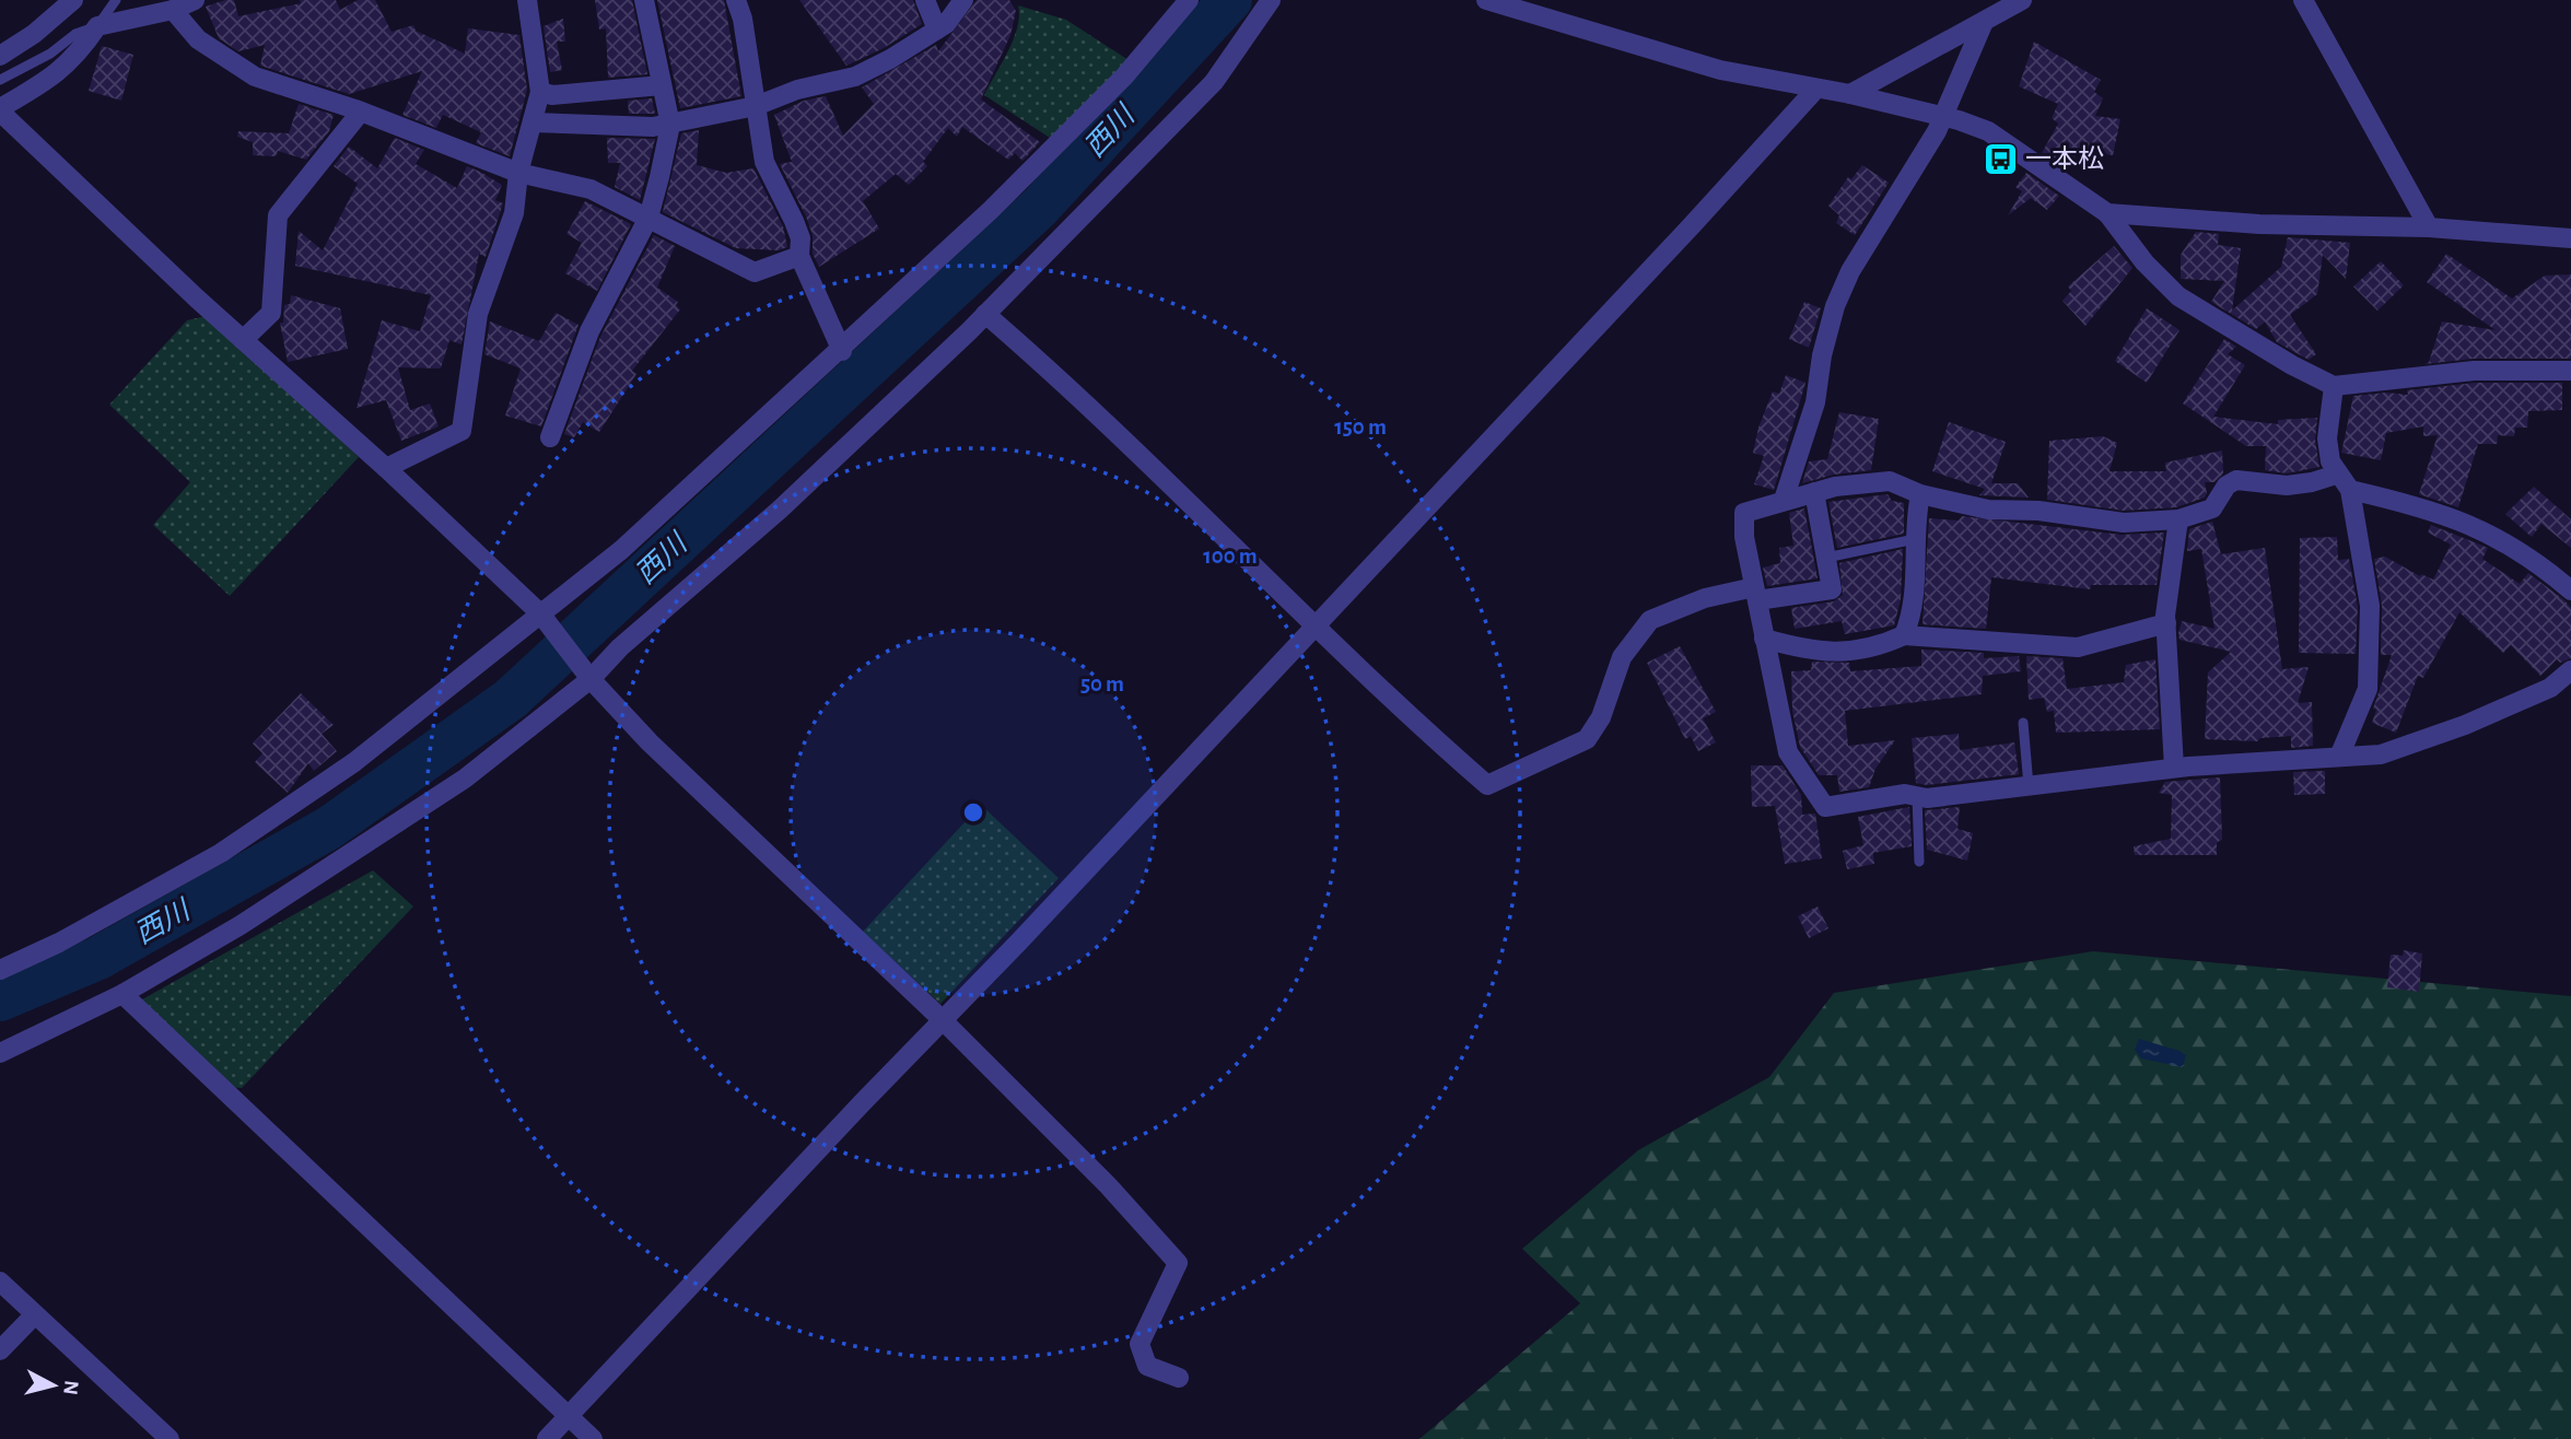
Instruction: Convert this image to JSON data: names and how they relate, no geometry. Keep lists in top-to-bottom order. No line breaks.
{"water":["西川"],"places":{"bus stop":["一本松"]},"north":"right","rings":["150 m","100 m","50 m"]}
